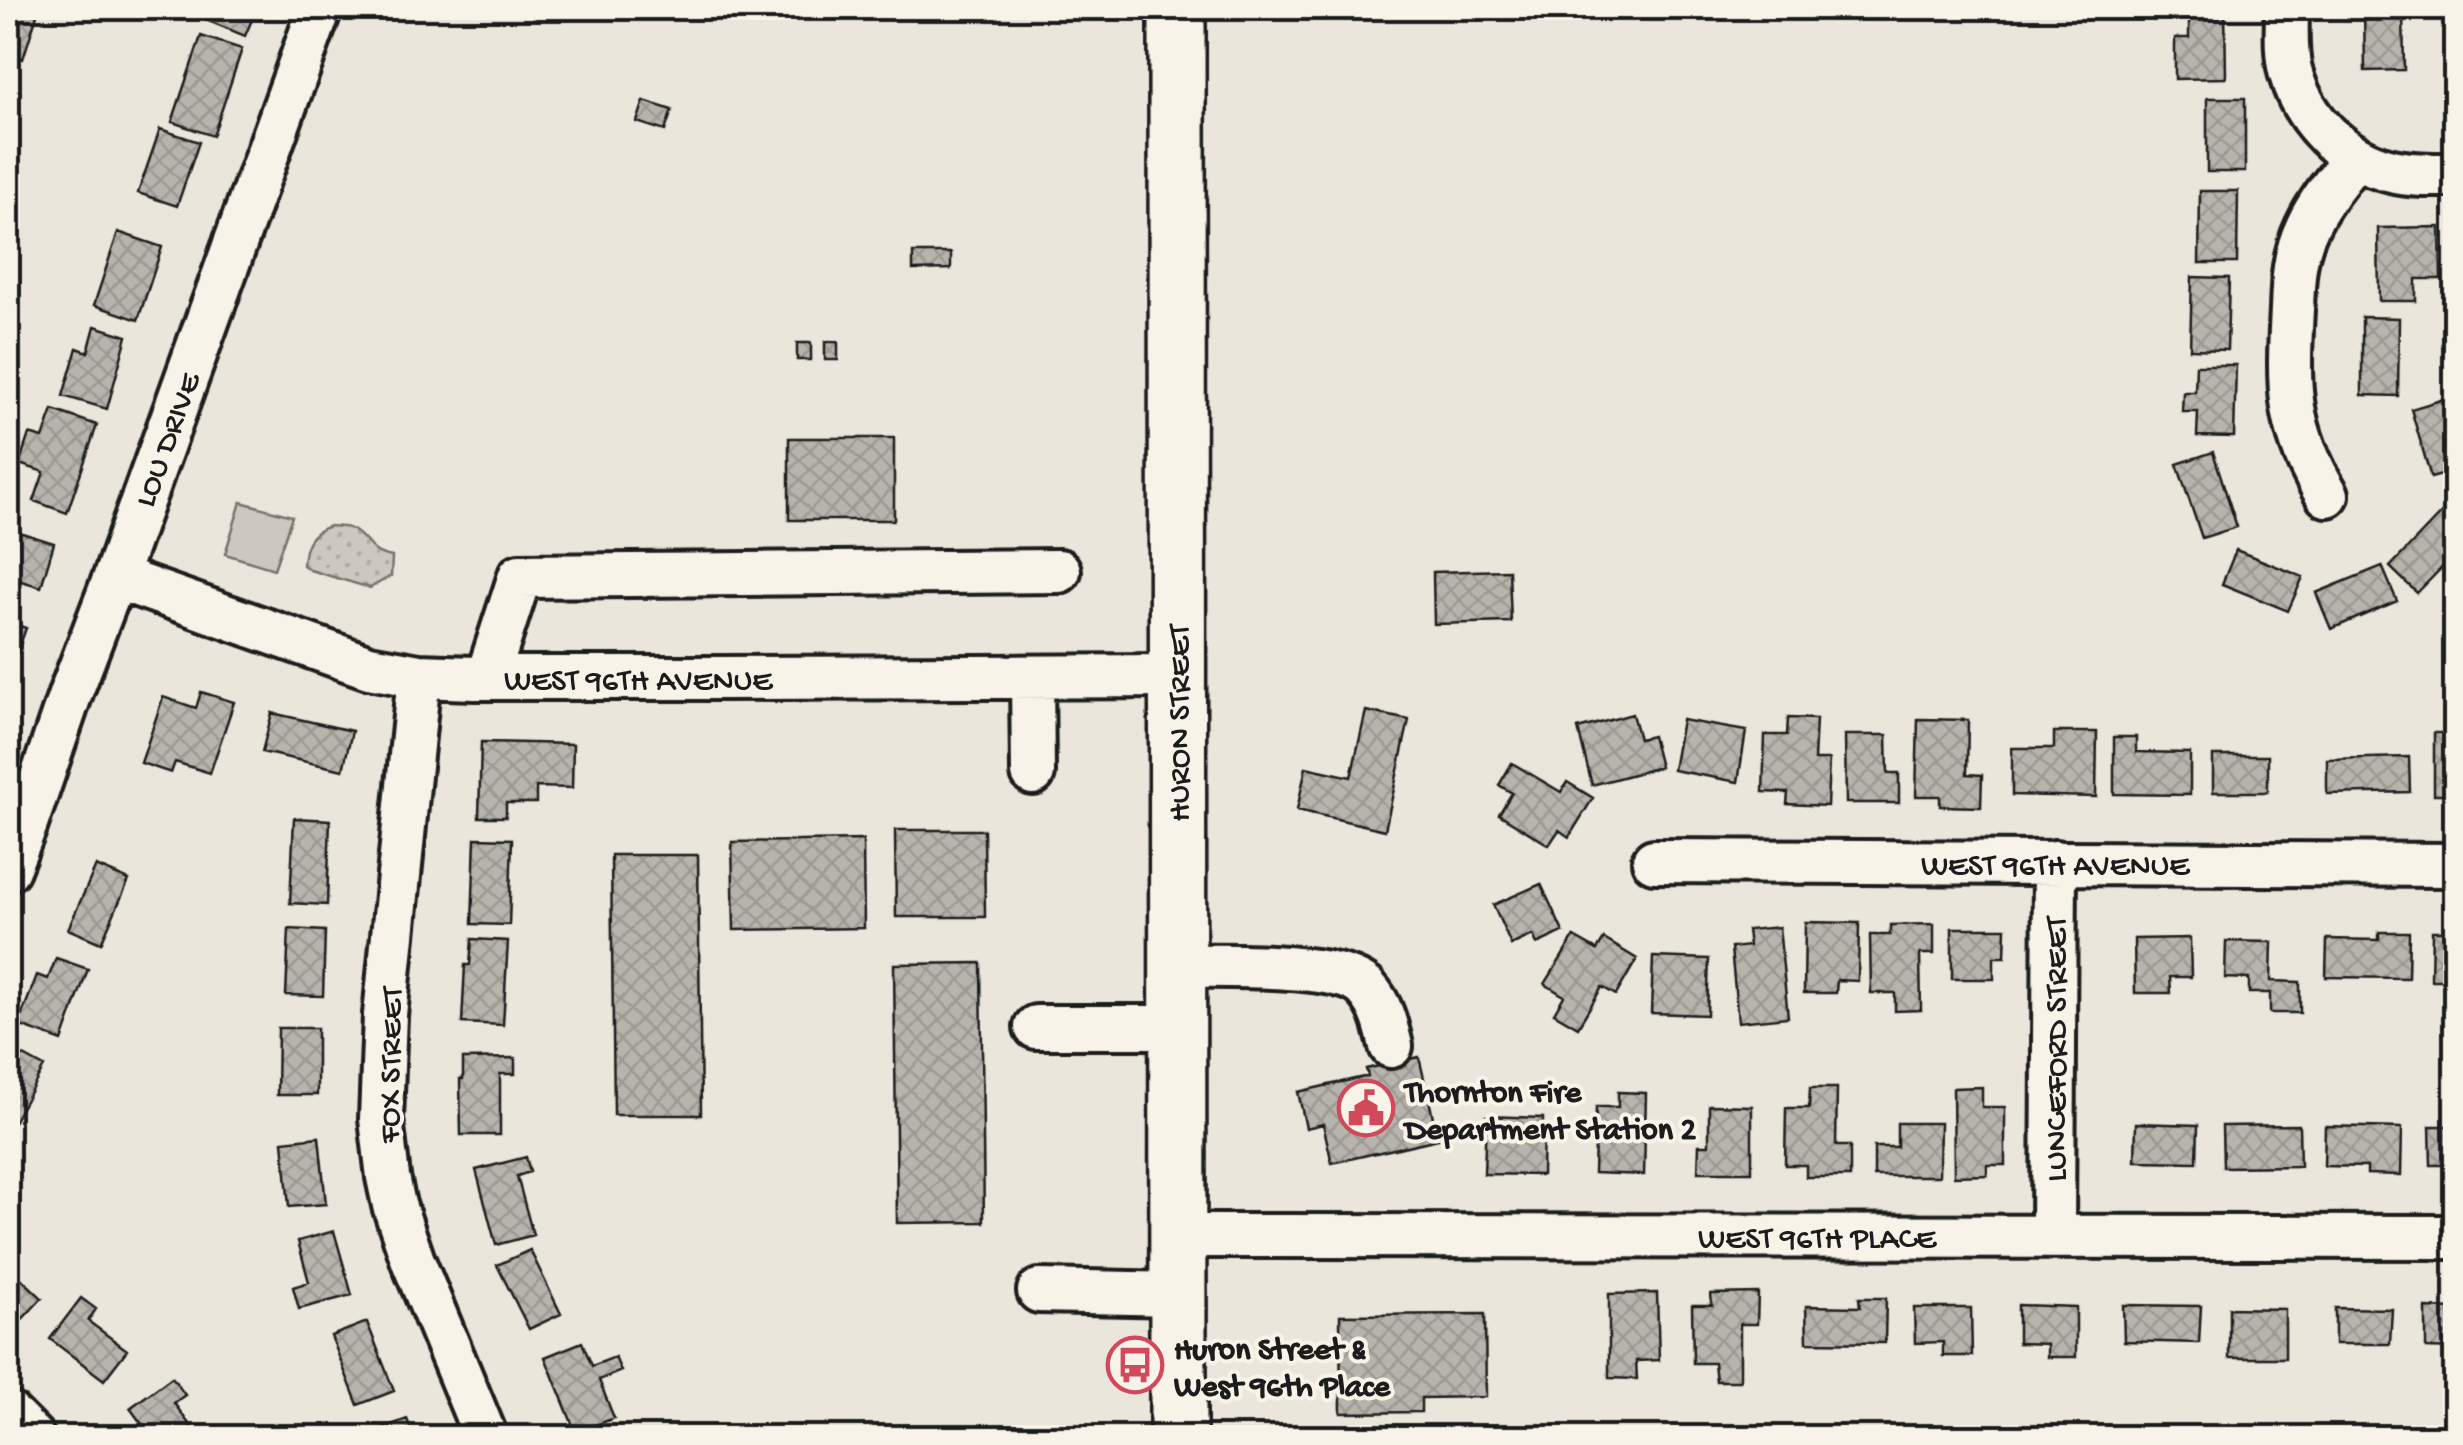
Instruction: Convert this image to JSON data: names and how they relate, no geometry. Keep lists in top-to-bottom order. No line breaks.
{"streets":{"main road":["HURON STREET"],"street":["LOU DRIVE","WEST 96TH AVENUE","LUNCEFORD STREET","FOX STREET","WEST 96TH PLACE"]},"crossings":[["LOU DRIVE","WEST 96TH AVENUE"],["WEST 96TH AVENUE","HURON STREET"],["WEST 96TH AVENUE","LUNCEFORD STREET"],["WEST 96TH AVENUE","FOX STREET"],["HURON STREET","WEST 96TH PLACE"],["LUNCEFORD STREET","WEST 96TH PLACE"]],"places":{"public building":["Thornton Fire Department Station 2"],"bus stop":["Huron Street & West 96th Place"]}}
